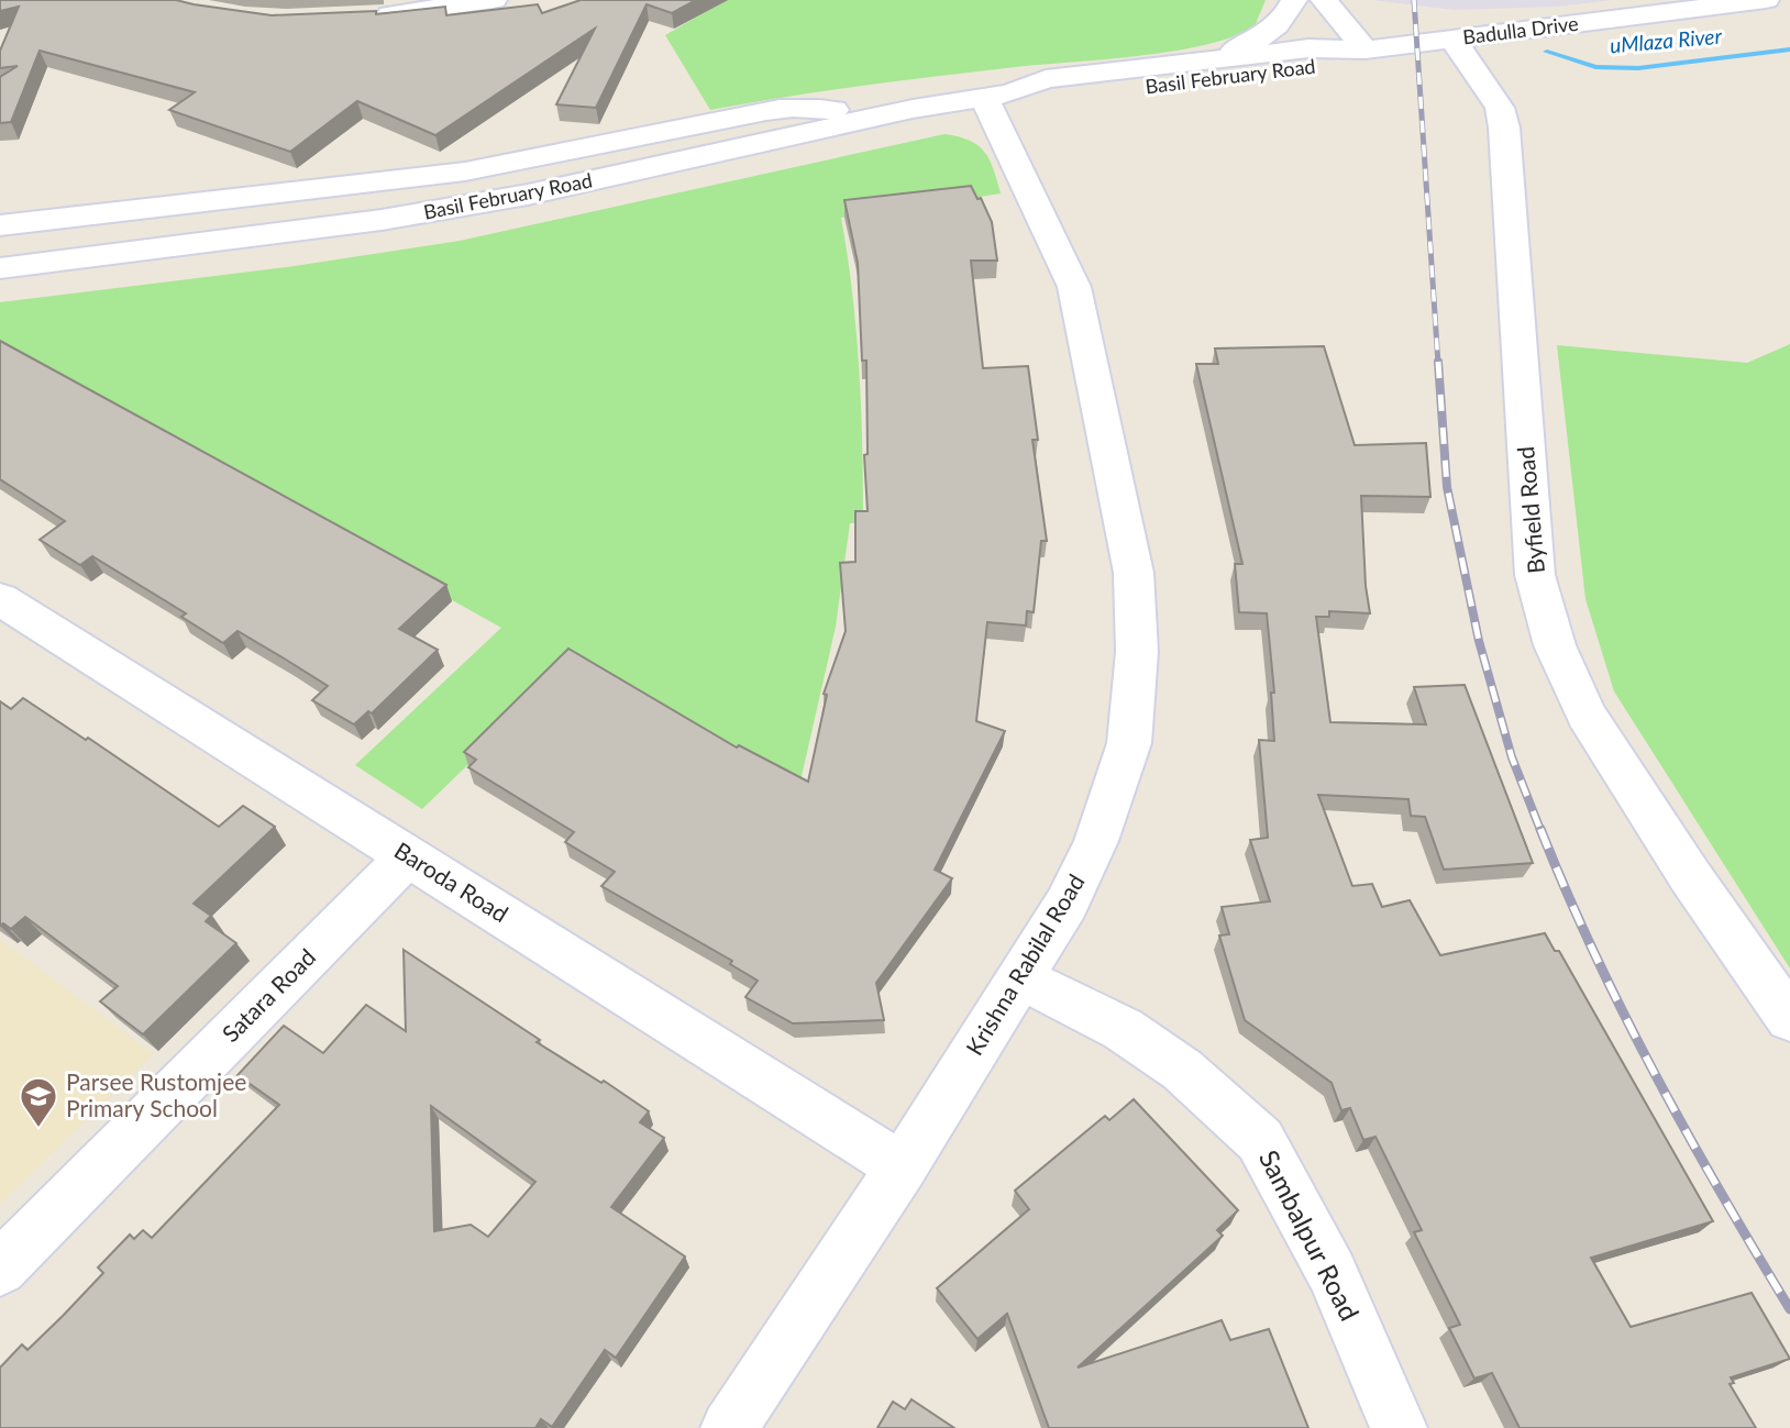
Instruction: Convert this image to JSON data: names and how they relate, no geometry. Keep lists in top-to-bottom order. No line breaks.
{"streets":{"street":["Badulla Drive","Basil February Road","Byfield Road","Baroda Road","Krishna Rabilal Road","Satara Road","Sambalpur Road"]},"crossings":[["Badulla Drive","Basil February Road"],["Badulla Drive","Byfield Road"],["Basil February Road","Krishna Rabilal Road"],["Baroda Road","Krishna Rabilal Road"],["Baroda Road","Satara Road"],["Krishna Rabilal Road","Sambalpur Road"]],"water":["uMlaza River"],"places":{"school or university":["Parsee Rustomjee Primary School"]}}
